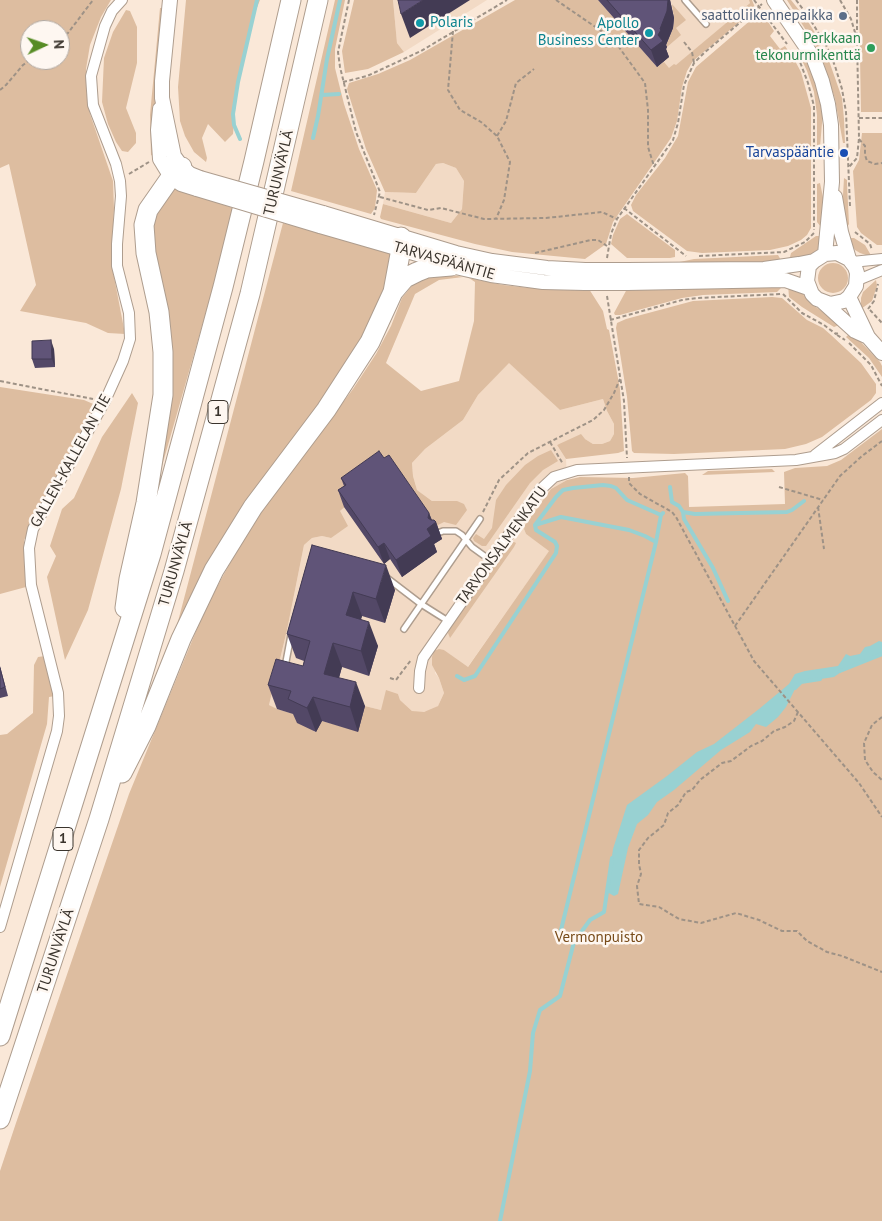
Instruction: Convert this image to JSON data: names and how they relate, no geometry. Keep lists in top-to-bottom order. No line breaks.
{"streets":{"highway":["TURUNVÄYLÄ","1"],"main road":["TARVASPÄÄNTIE"],"street":["GALLEN-KALLELAN TIE","TARVONSALMENKATU"]},"parks":["Vermonpuisto"],"places":["saattoliikennepaikka","Polaris","Apollo Business Center","Perkkaan tekonurmikenttä","Tarvaspääntie"],"north":"right"}
